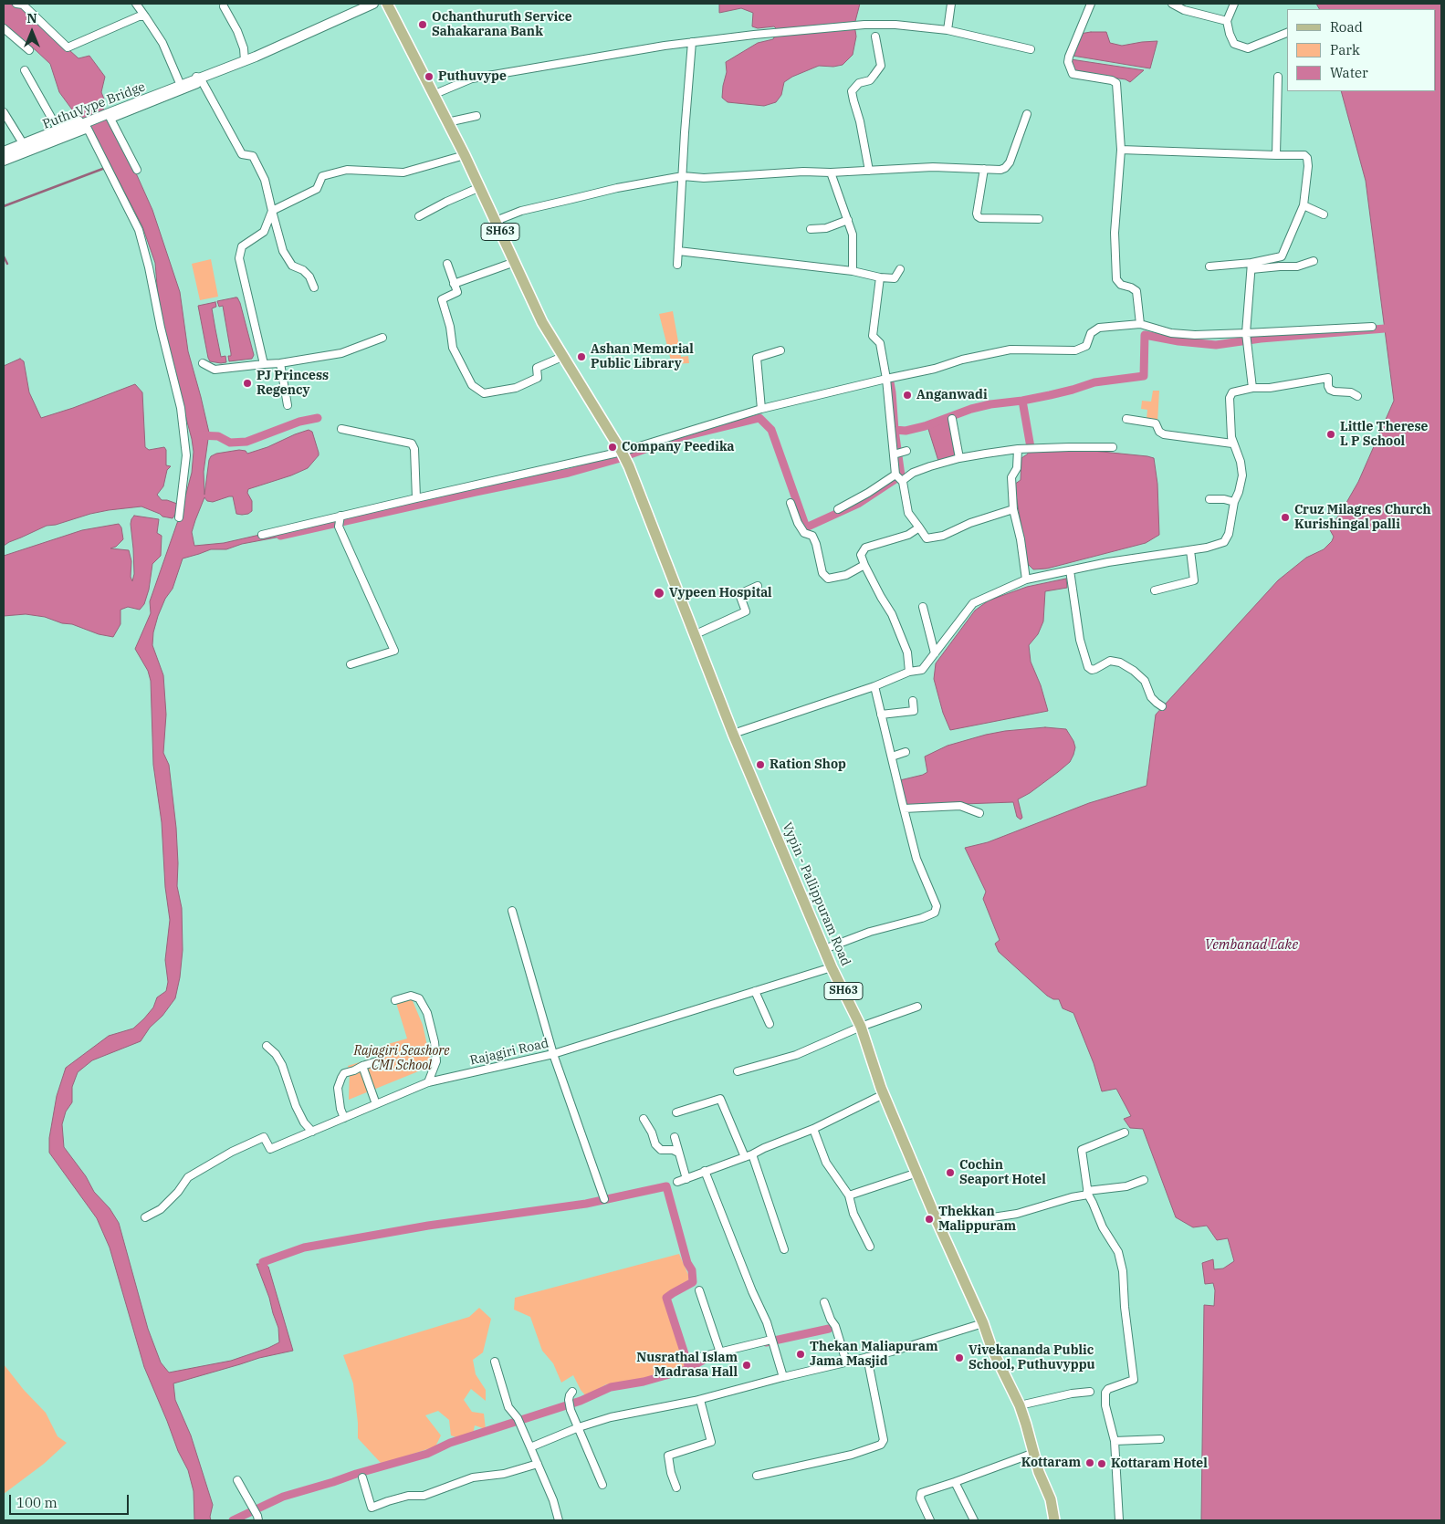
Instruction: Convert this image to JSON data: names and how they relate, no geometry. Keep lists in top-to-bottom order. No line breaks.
{"streets":{"main road":["PuthuVype Bridge","SH63","Vypin - Pallippuram Road"],"street":["Rajagiri Road"]},"crossings":[["SH63","Vypin - Pallippuram Road"],["Vypin - Pallippuram Road","Rajagiri Road"]],"water":["Vembanad Lake"],"parks":["Rajagiri Seashore CMI School"],"places":["Ochanthuruth Service Sahakarana Bank","Puthuvype","Ashan Memorial Public Library","PJ Princess Regency","Anganwadi","Little Therese L P School","Company Peedika","Cruz Milagres Church Kurishingal palli","Vypeen Hospital","Ration Shop","Cochin Seaport Hotel","Thekkan Malippuram","Thekan Maliapuram Jama Masjid","Vivekananda Public School, Puthuvyppu","Nusrathal Islam Madrasa Hall","Kottaram","Kottaram Hotel"],"legend":["Road","Park","Water"],"scale_bar":"100 m","north":"top"}
